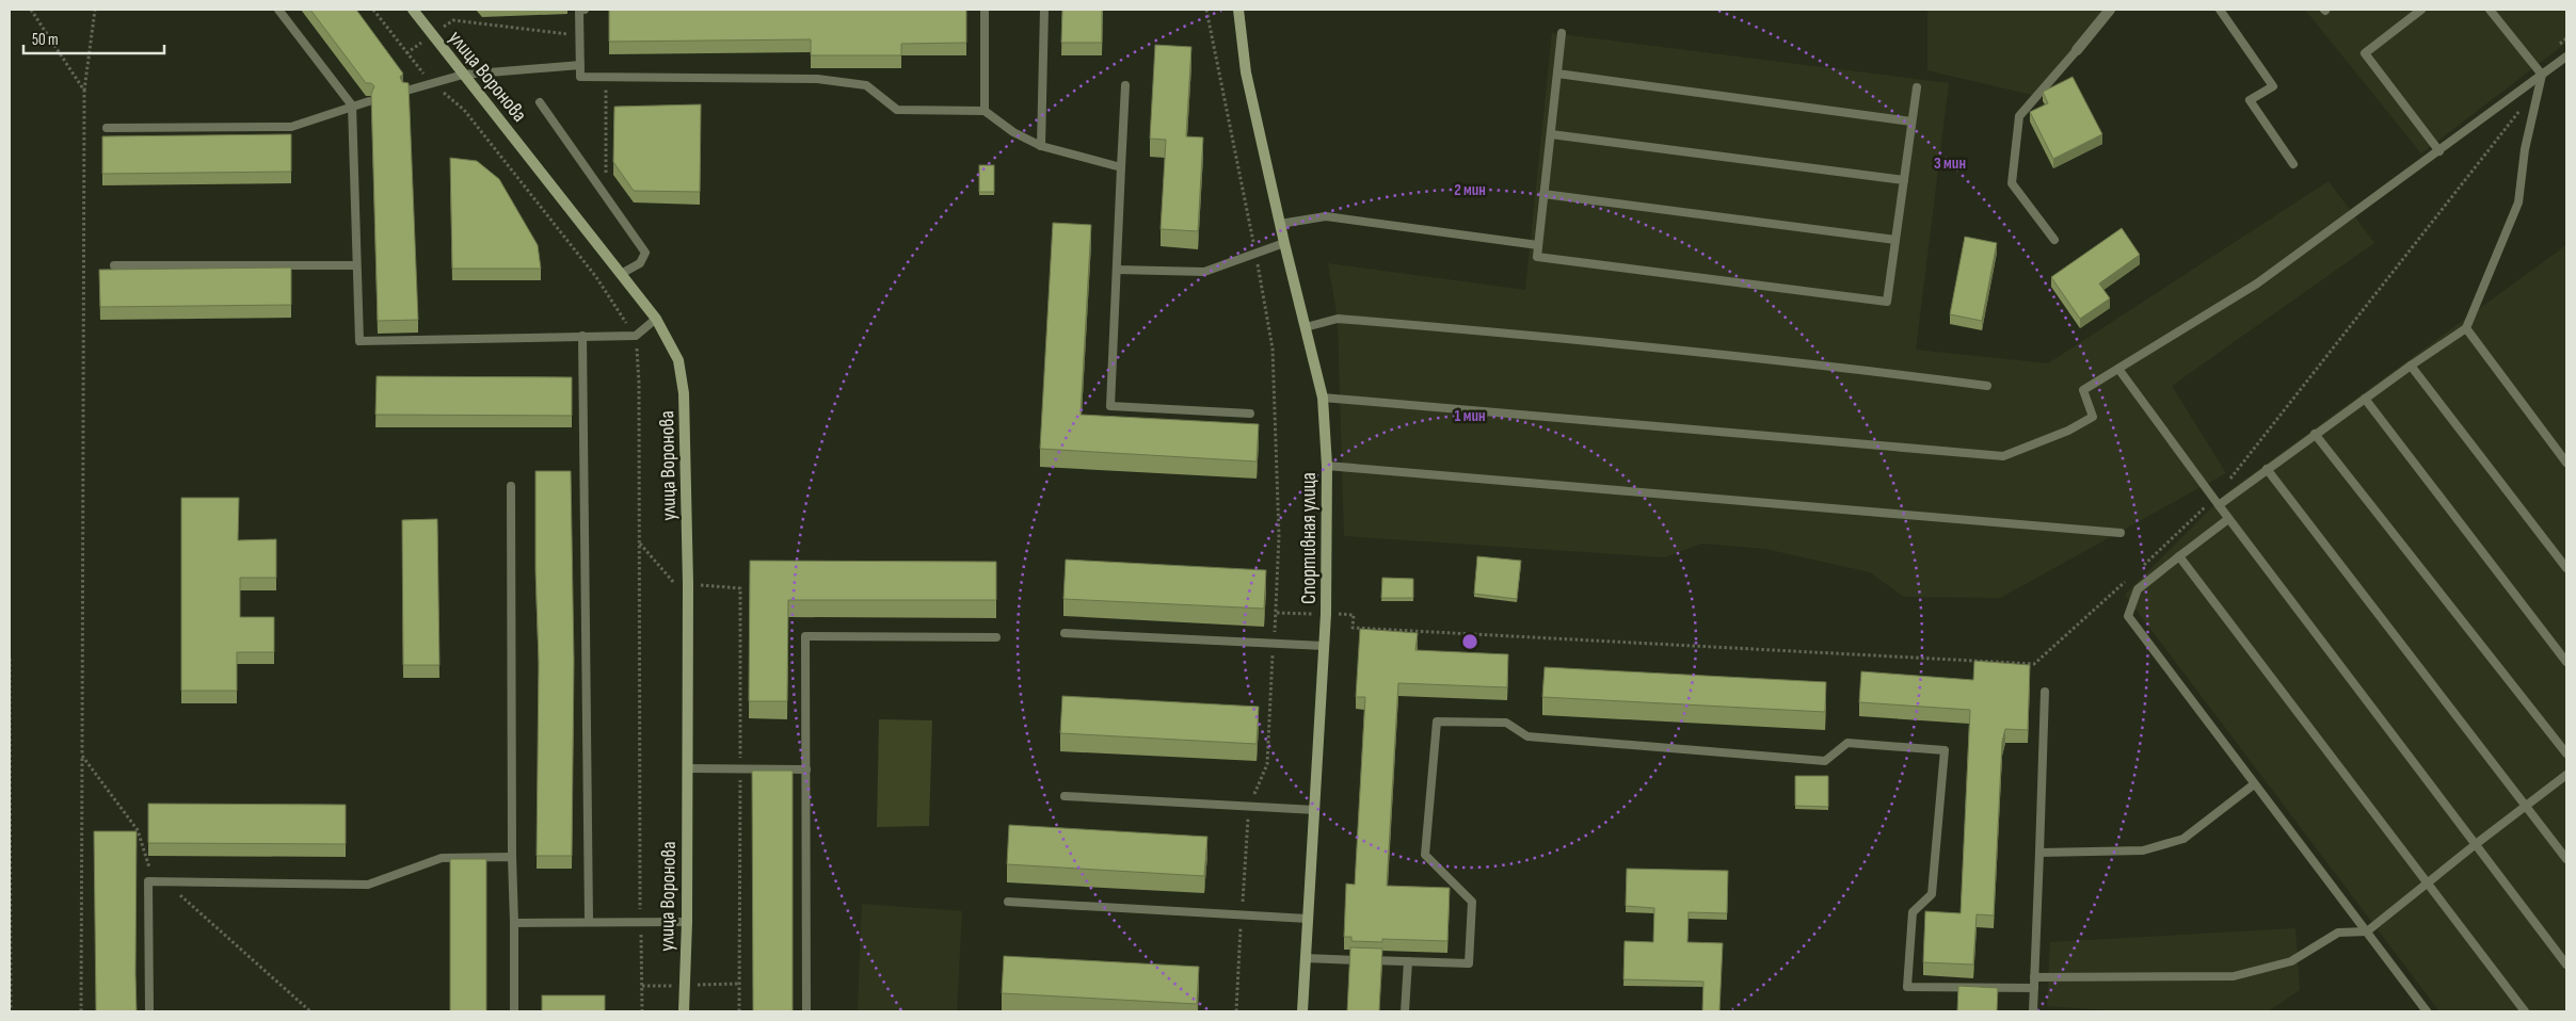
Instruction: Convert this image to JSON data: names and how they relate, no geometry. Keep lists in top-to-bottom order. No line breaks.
{"streets":{"street":["улица Воронова","Спортивная улица"]},"scale_bar":"50 m","rings":["3 мин","2 мин","1 мин"]}
